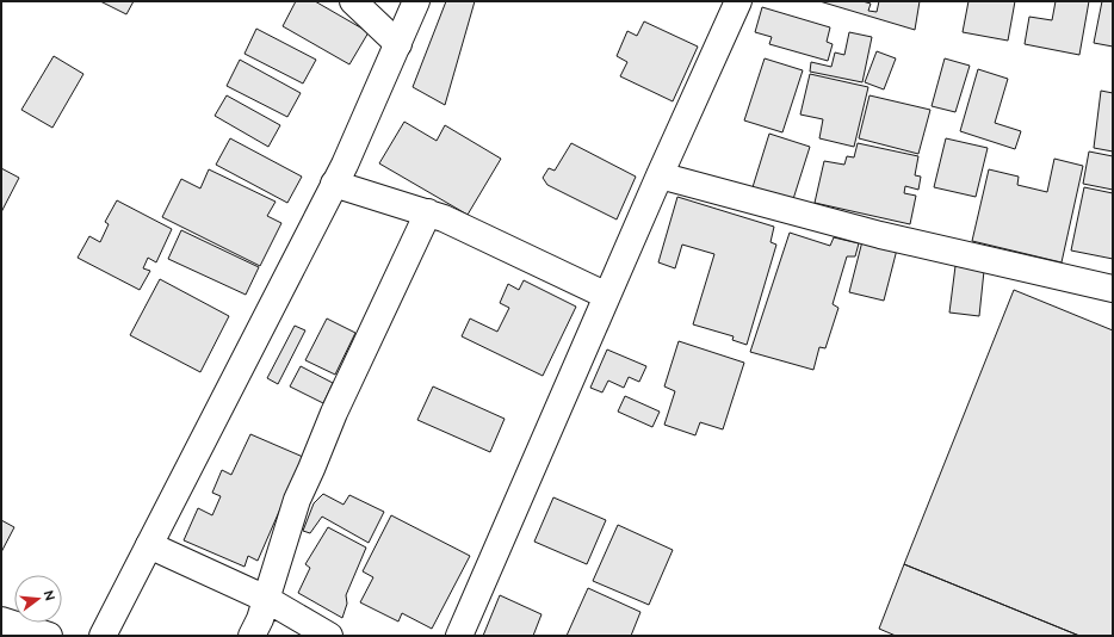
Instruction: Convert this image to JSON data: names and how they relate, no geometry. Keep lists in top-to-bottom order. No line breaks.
{"north":"right"}
